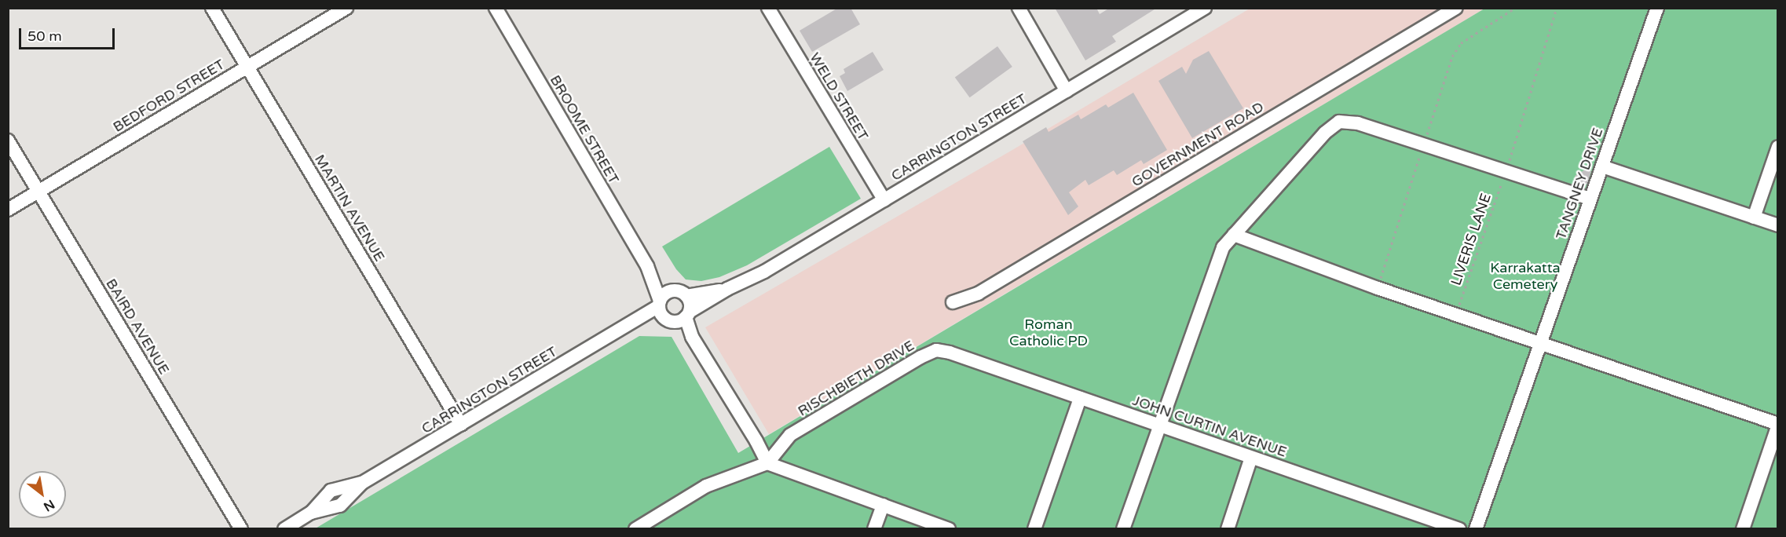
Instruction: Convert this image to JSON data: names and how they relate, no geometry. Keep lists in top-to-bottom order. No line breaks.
{"streets":{"street":["BEDFORD STREET","WELD STREET","BROOME STREET","CARRINGTON STREET","GOVERNMENT ROAD","TANGNEY DRIVE","MARTIN AVENUE","BAIRD AVENUE","RISCHBIETH DRIVE","JOHN CURTIN AVENUE"],"path":["LIVERIS LANE"]},"crossings":[["BEDFORD STREET","MARTIN AVENUE"],["BEDFORD STREET","BAIRD AVENUE"],["WELD STREET","CARRINGTON STREET"],["BROOME STREET","CARRINGTON STREET"],["CARRINGTON STREET","MARTIN AVENUE"],["RISCHBIETH DRIVE","JOHN CURTIN AVENUE"]],"parks":["Karrakatta Cemetery","Roman Catholic PD"],"scale_bar":"50 m","north":"bottom right"}
